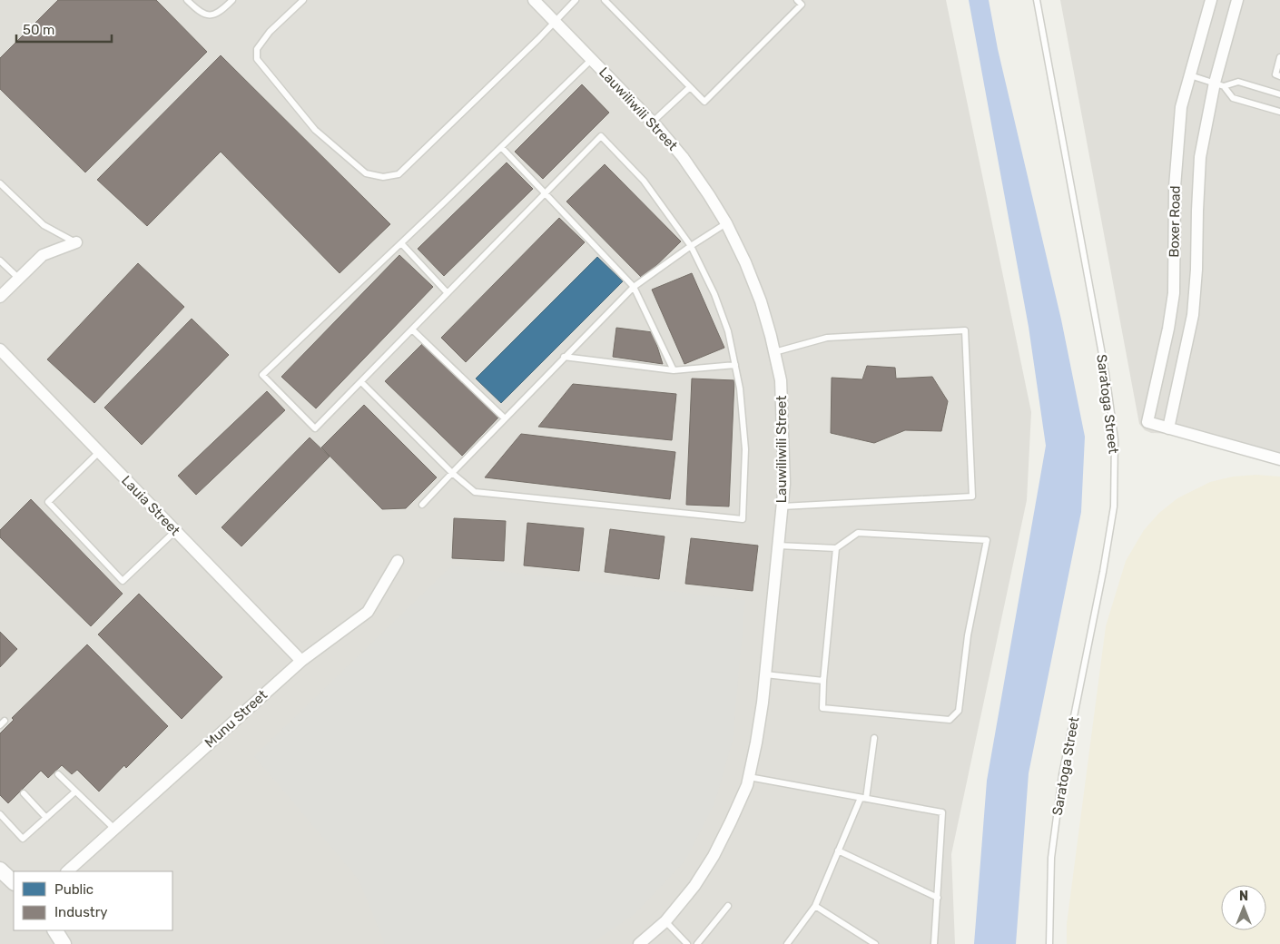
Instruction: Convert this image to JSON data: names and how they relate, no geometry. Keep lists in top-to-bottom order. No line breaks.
{"streets":{"street":["Lauwiliwili Street","Boxer Road","Lauia Street","Munu Street"],"lane":["Saratoga Street"]},"crossings":[["Lauia Street","Munu Street"]],"legend":["Public","Industry"],"scale_bar":"50 m","north":"top"}
